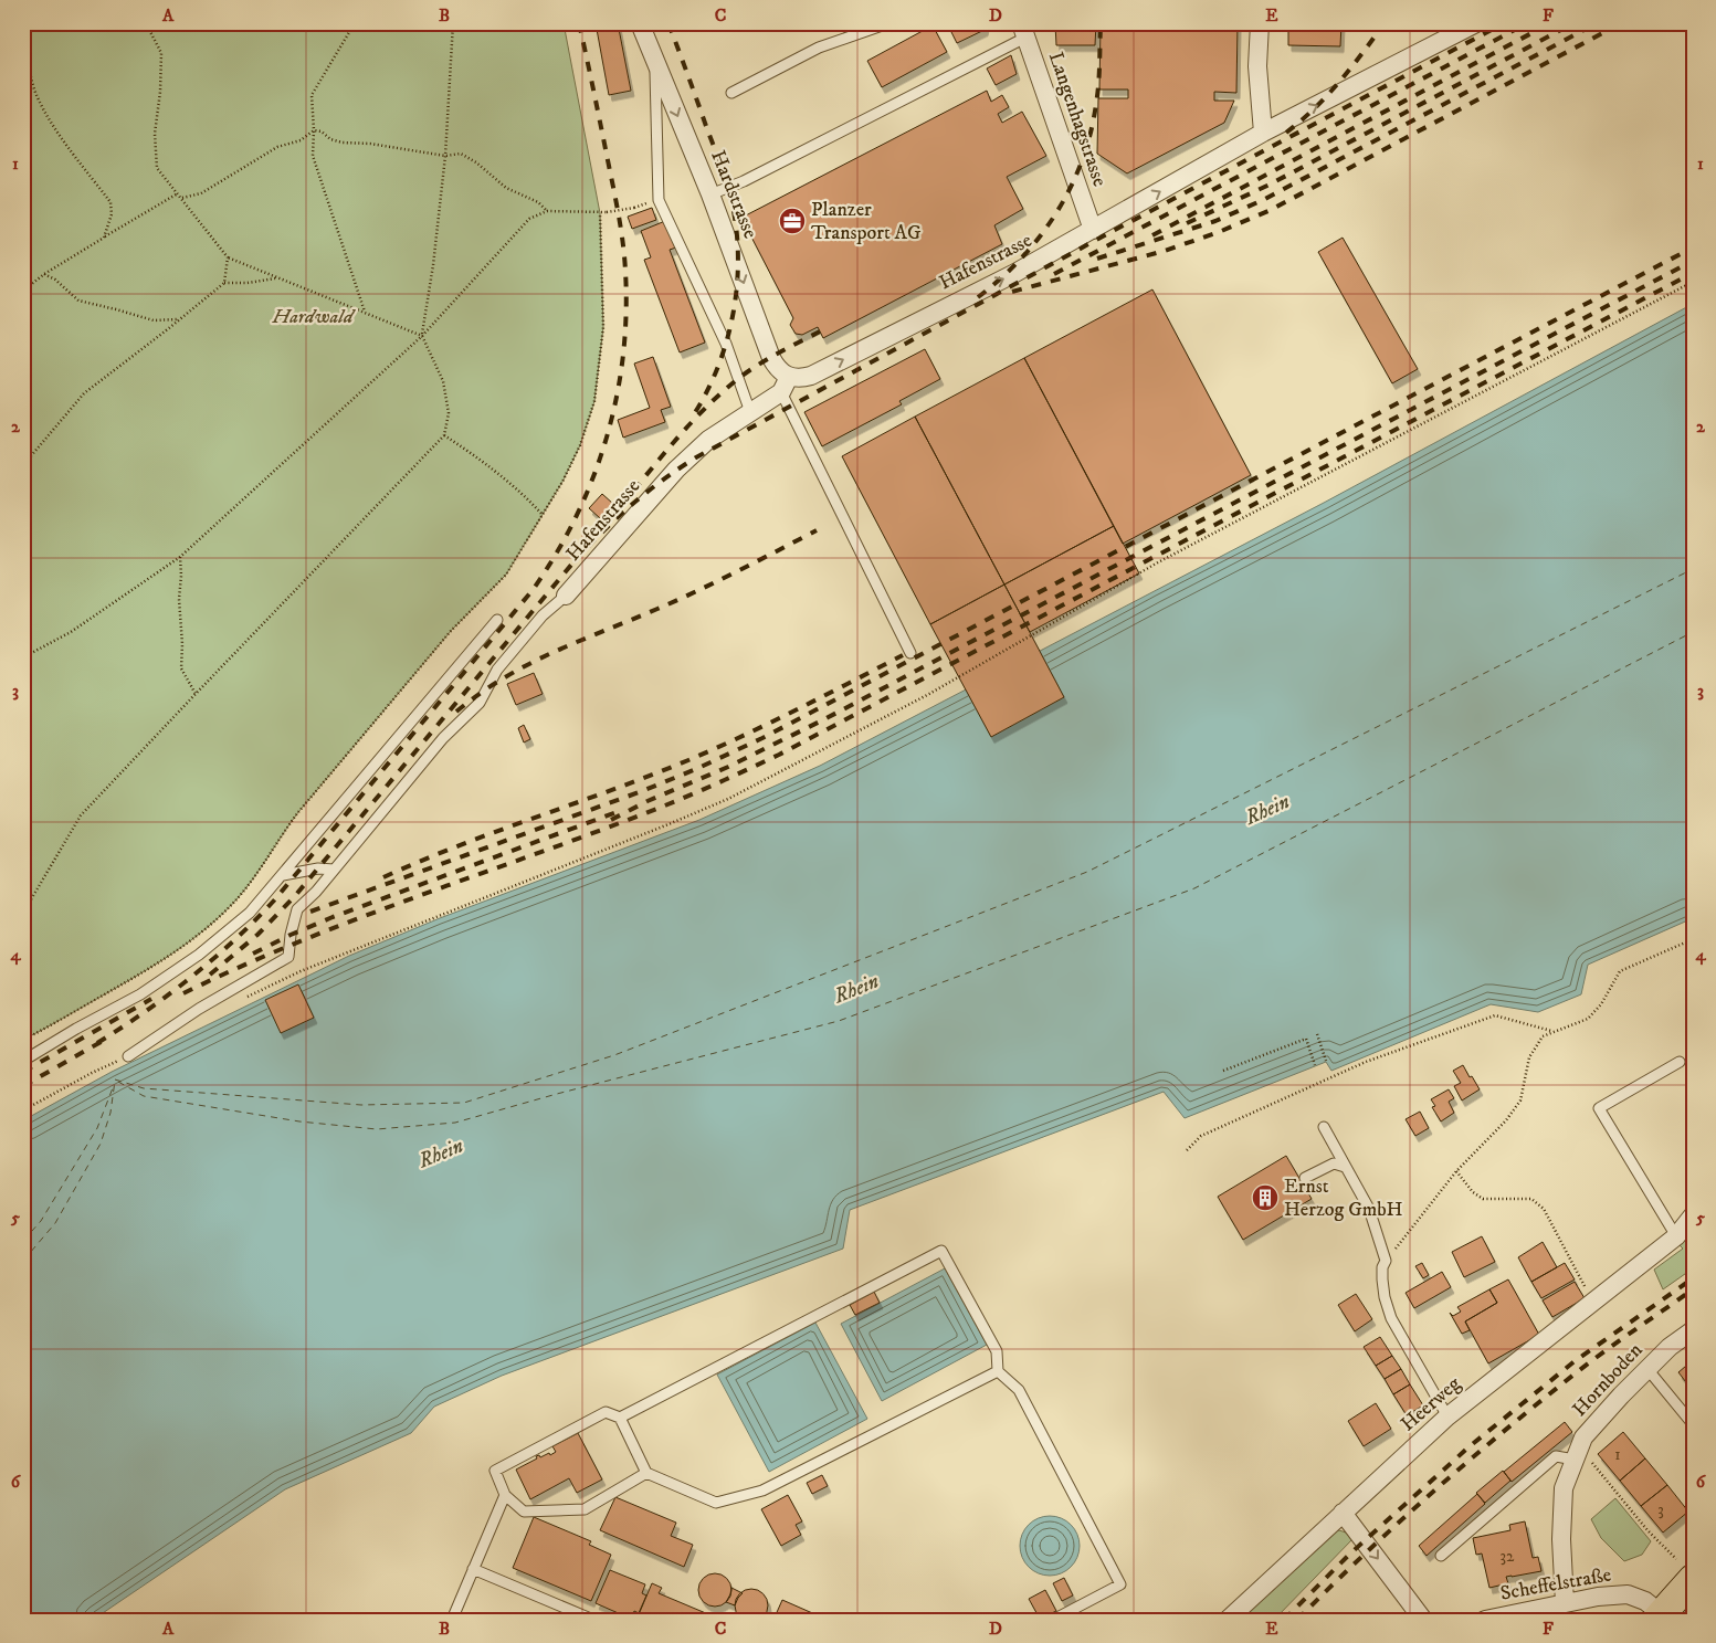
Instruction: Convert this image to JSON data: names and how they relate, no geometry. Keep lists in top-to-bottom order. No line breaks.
{"streets":{"street":["Langenhagstrasse","Hardstrasse","Hafenstrasse","Hornboden","Heerweg","Scheffelstraße"]},"crossings":[["Langenhagstrasse","Hafenstrasse"],["Hardstrasse","Hafenstrasse"],["Hornboden","Scheffelstraße"]],"one_way":["Hardstrasse","Hafenstrasse"],"water":["Rhein"],"parks":["Hardwald"],"places":{"office":["Planzer Transport AG"],"building":["Ernst Herzog GmbH"]},"house_numbers":["1","3","32"],"grid":{"columns":["A","B","C","D","E","F"],"rows":["1","2","3","4","5","6"]}}
